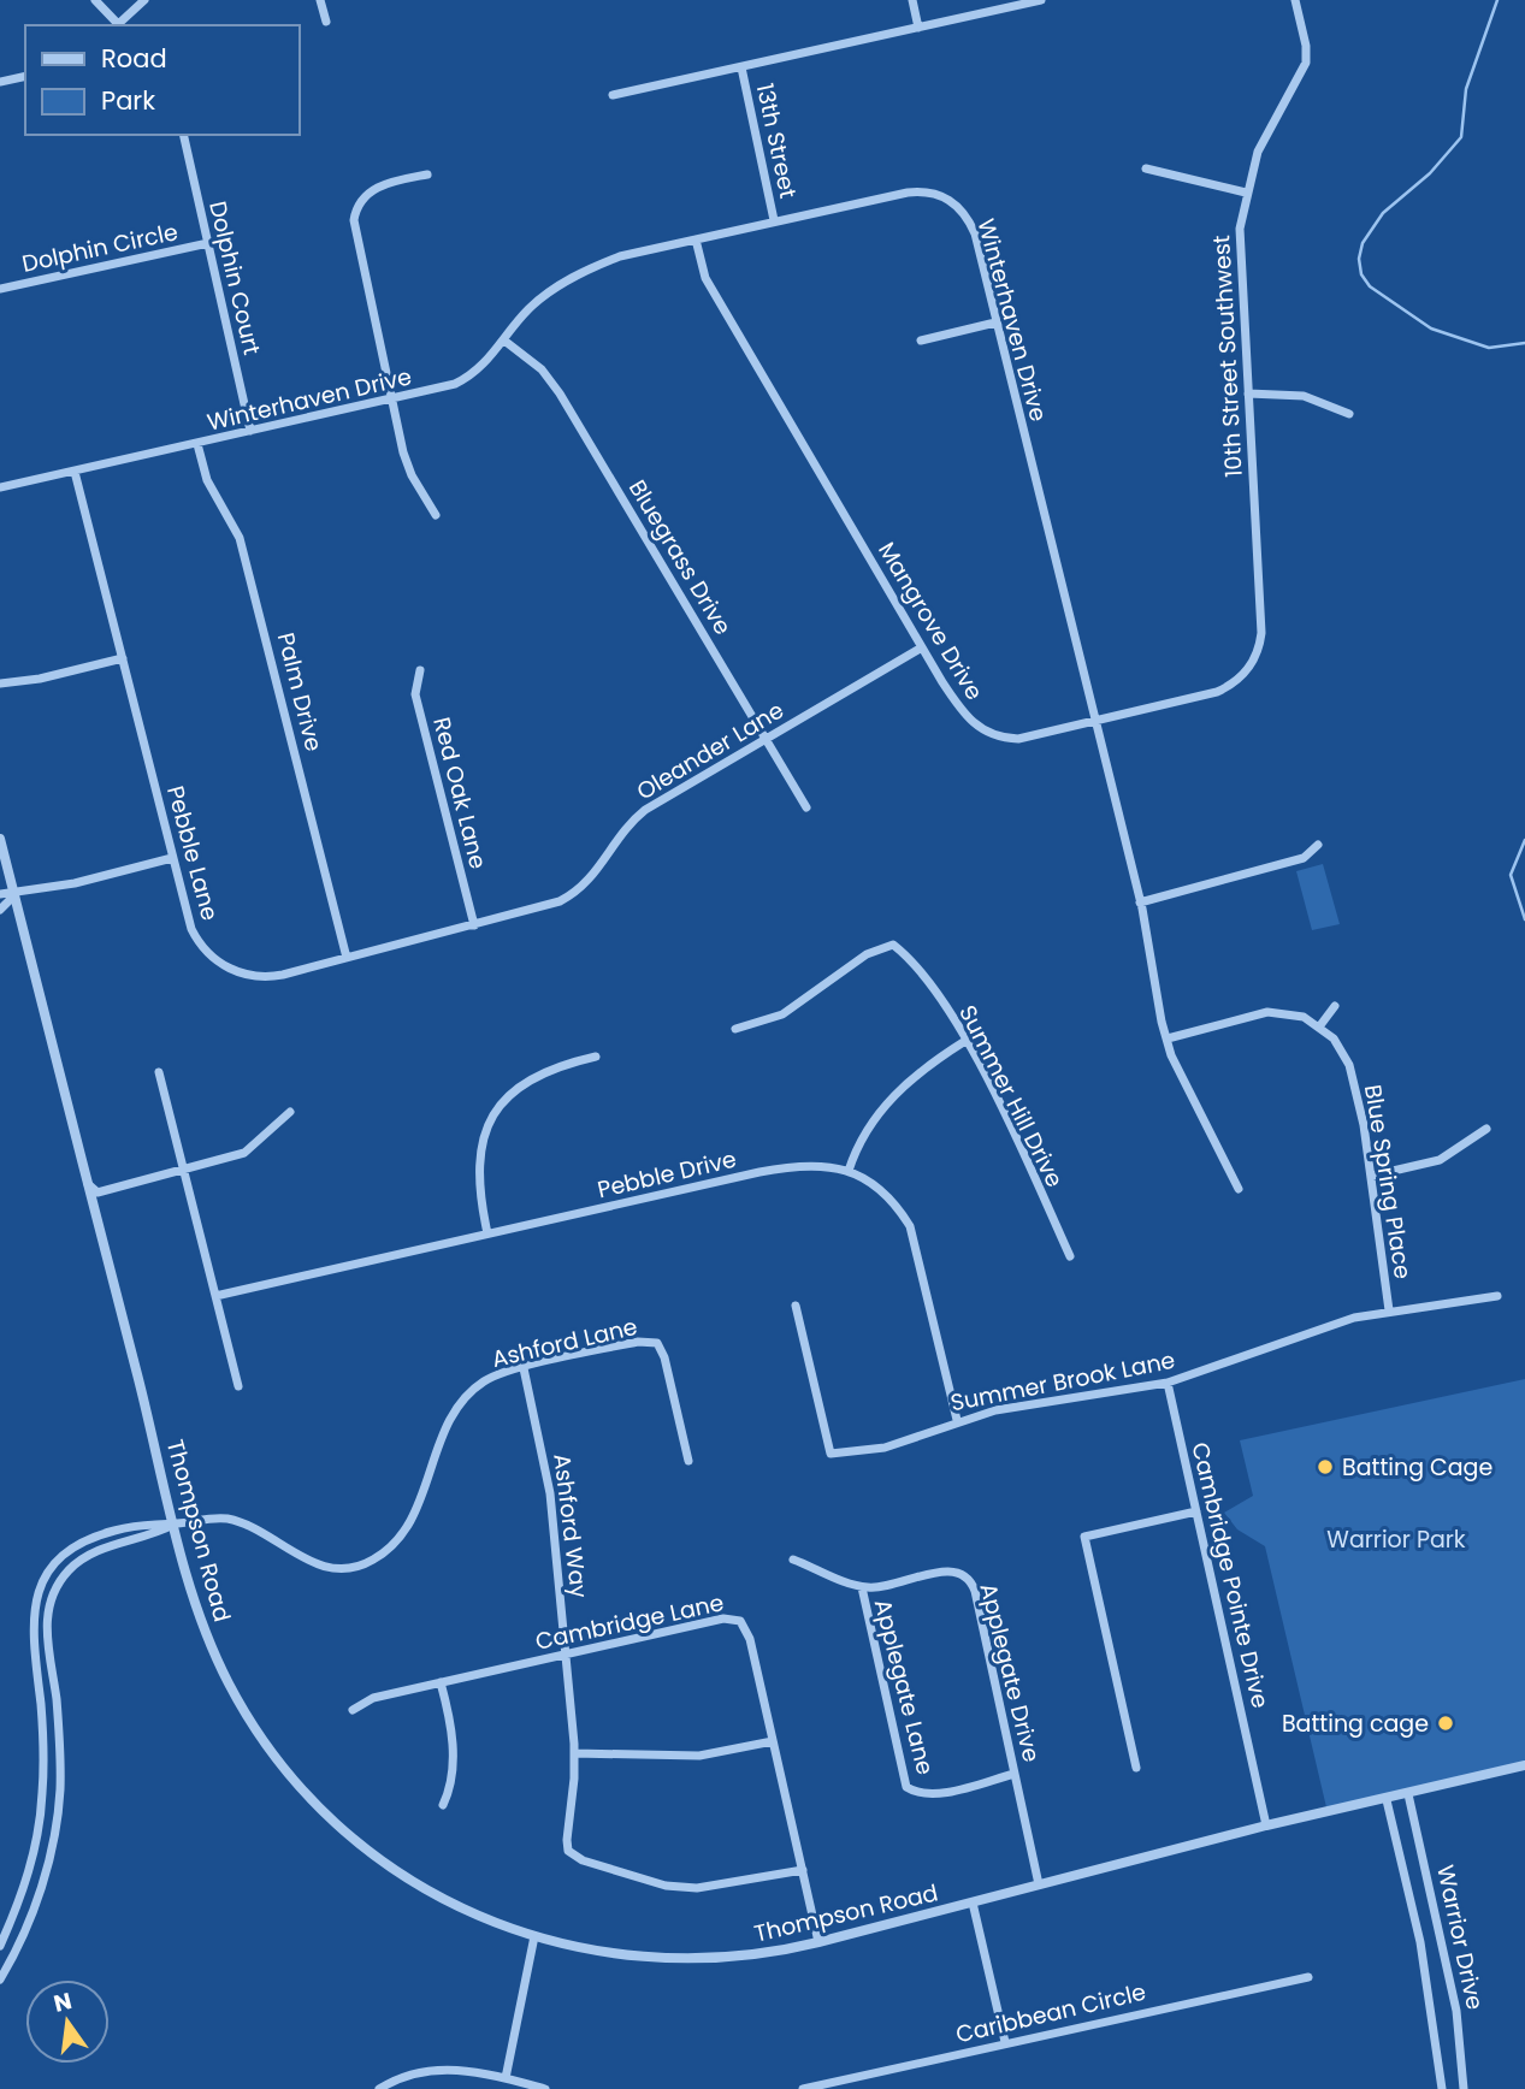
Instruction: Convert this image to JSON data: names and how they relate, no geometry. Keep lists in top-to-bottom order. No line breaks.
{"streets":{"street":["13th Street","Dolphin Circle","Dolphin Court","Winterhaven Drive","10th Street Southwest","Bluegrass Drive","Mangrove Drive","Palm Drive","Oleander Lane","Red Oak Lane","Pebble Lane","Summer Hill Drive","Pebble Drive","Blue Spring Place","Ashford Lane","Summer Brook Lane","Ashford Way","Thompson Road","Cambridge Pointe Drive","Cambridge Lane","Applegate Drive","Applegate Lane","Warrior Drive","Caribbean Circle"]},"crossings":[["13th Street","Winterhaven Drive"],["Dolphin Circle","Dolphin Court"],["Dolphin Court","Winterhaven Drive"],["Winterhaven Drive","Bluegrass Drive"],["Winterhaven Drive","Mangrove Drive"],["Winterhaven Drive","Palm Drive"],["Winterhaven Drive","Pebble Lane"],["10th Street Southwest","Mangrove Drive"],["Bluegrass Drive","Oleander Lane"],["Mangrove Drive","Oleander Lane"],["Palm Drive","Pebble Lane"],["Oleander Lane","Pebble Lane"],["Red Oak Lane","Pebble Lane"],["Pebble Drive","Summer Brook Lane"],["Blue Spring Place","Summer Brook Lane"],["Ashford Lane","Ashford Way"],["Ashford Lane","Thompson Road"],["Summer Brook Lane","Cambridge Pointe Drive"],["Ashford Way","Cambridge Lane"],["Thompson Road","Cambridge Pointe Drive"],["Thompson Road","Cambridge Lane"],["Thompson Road","Applegate Drive"],["Thompson Road","Warrior Drive"],["Applegate Drive","Applegate Lane"]],"parks":["Warrior Park"],"places":["Batting Cage","Batting cage"],"legend":["Road","Park"],"north":"top"}
